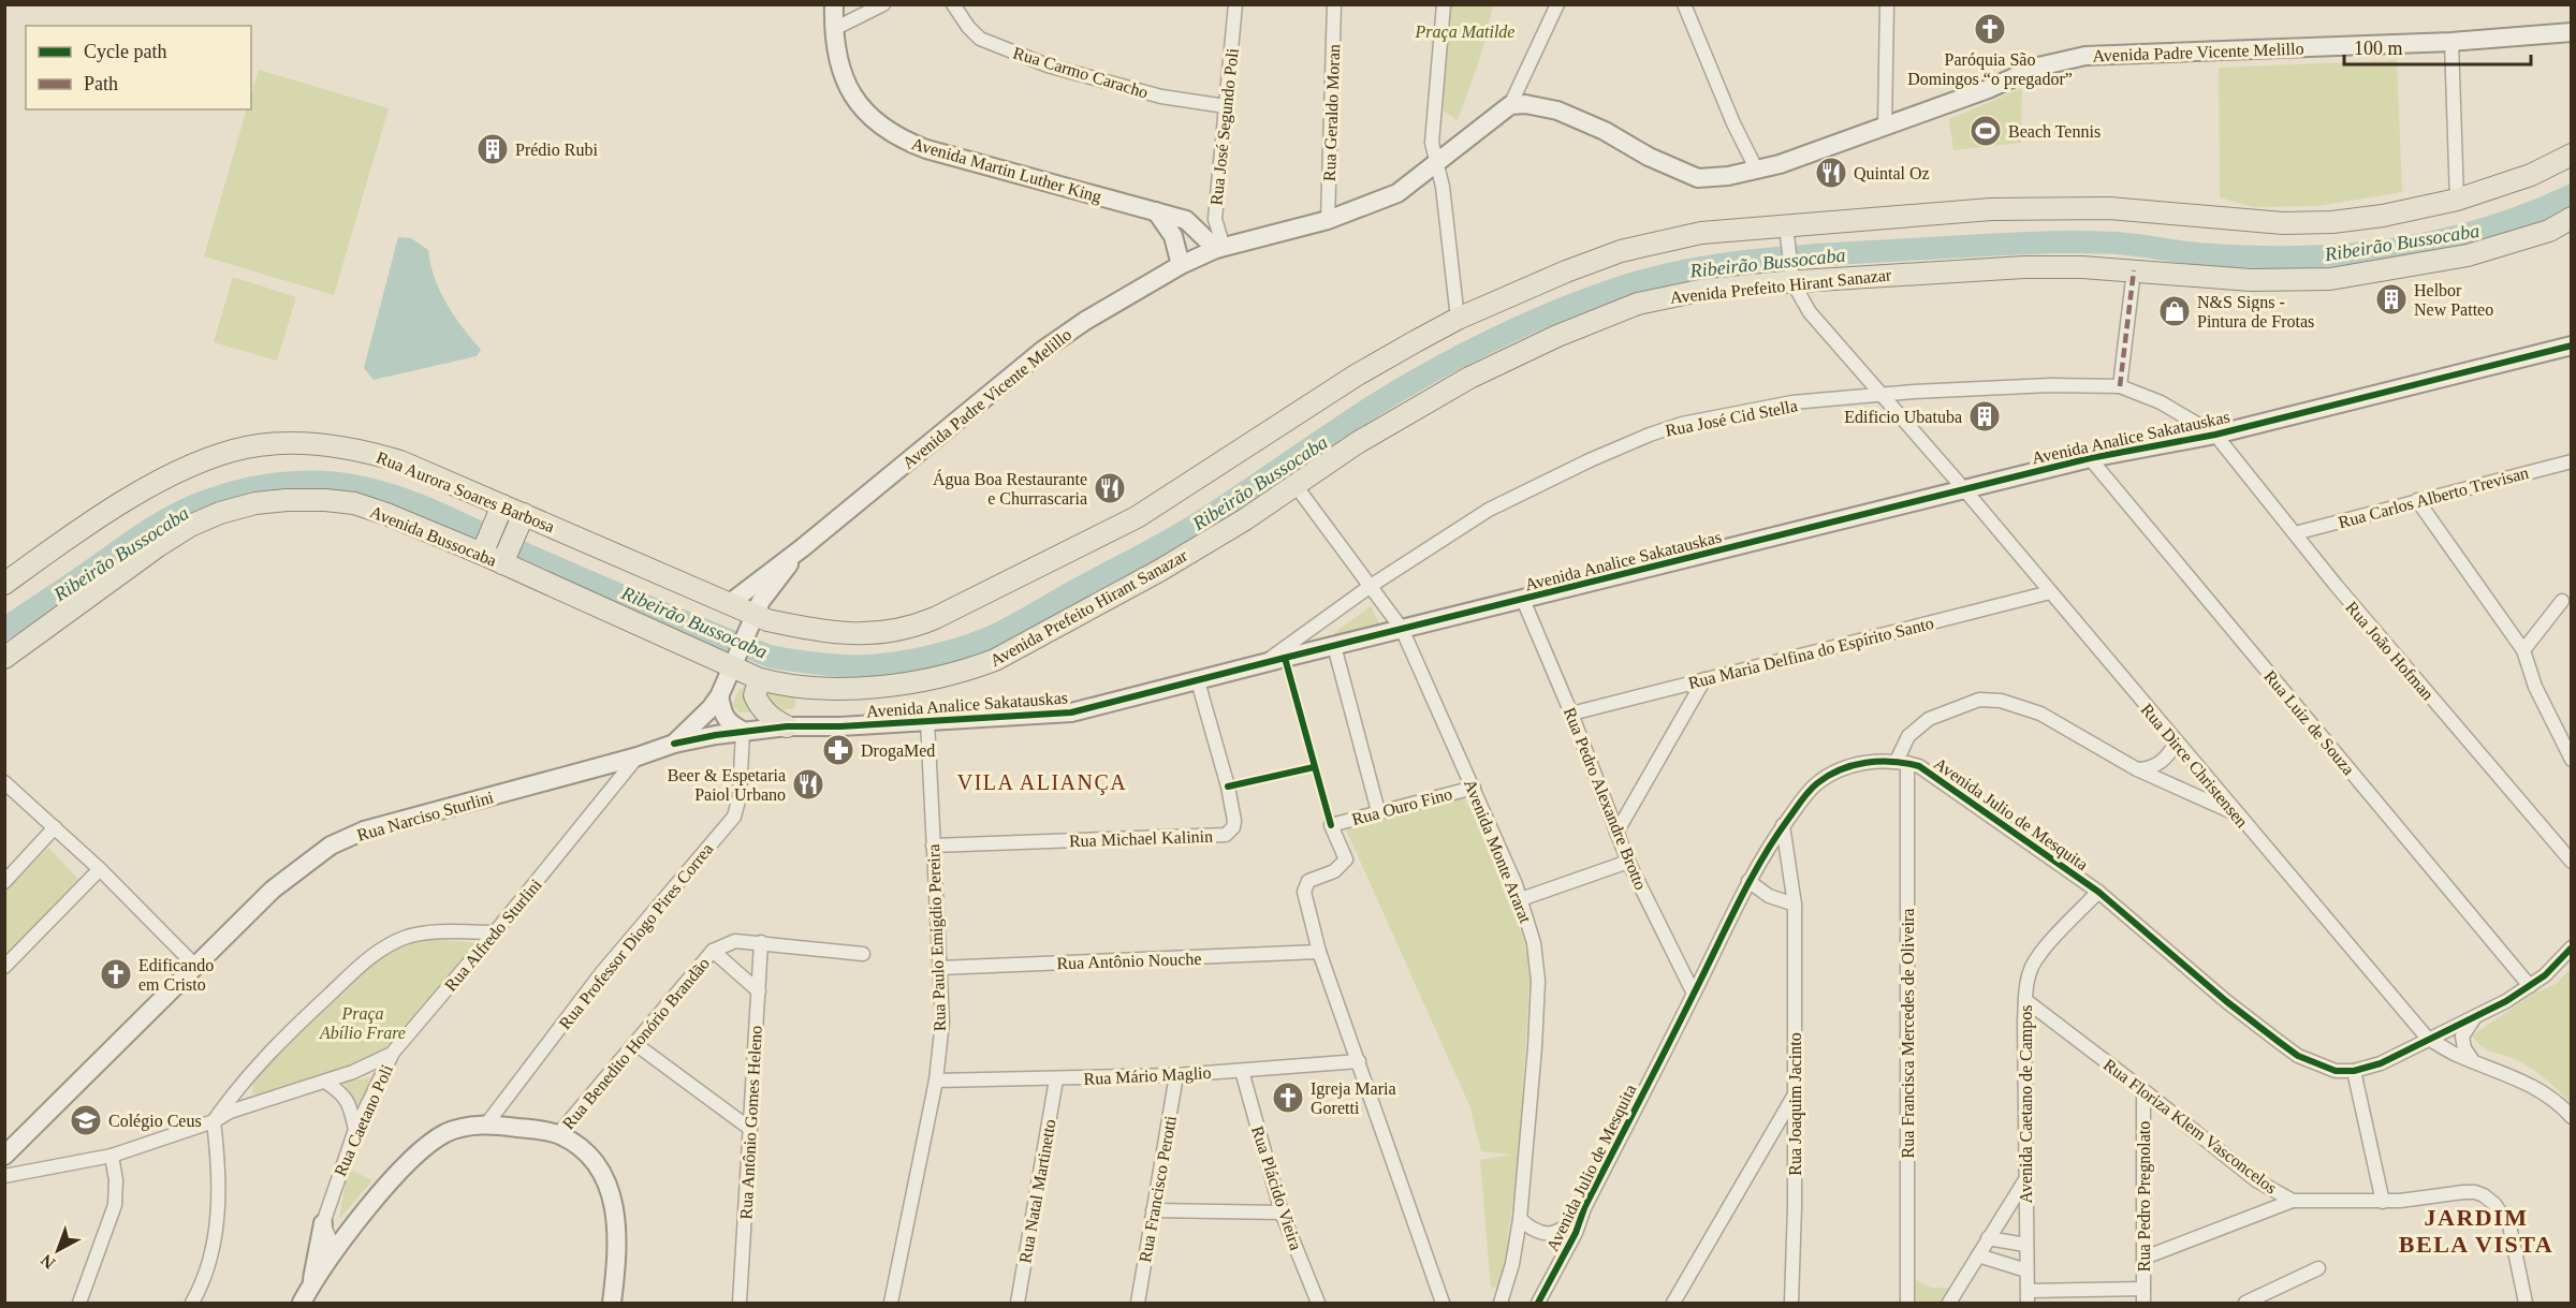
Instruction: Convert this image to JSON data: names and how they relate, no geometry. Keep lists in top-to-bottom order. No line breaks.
{"streets":{"main road":["Avenida Padre Vicente Melillo","Avenida Martin Luther King","Avenida Prefeito Hirant Sanazar","Avenida Analice Sakatauskas","Rua Aurora Soares Barbosa","Avenida Bussocaba","Rua Narciso Sturlini"],"street":["Rua Carmo Caracho","Rua Geraldo Moran","Rua José Segundo Poli","Rua José Cid Stella","Rua Carlos Alberto Trevisan","Rua João Hofman","Rua Maria Delfina do Espírito Santo","Rua Luiz de Souza","Rua Dirce Christensen","Rua Pedro Alexandre Brotto","Rua Ouro Fino","Avenida Julio de Mesquita","Rua Michael Kalinin","Avenida Monte Ararat","Rua Alfredo Sturlini","Rua Professor Diogo Pires Correa","Rua Paulo Emigdio Pereira","Rua Antônio Nouche","Rua Francisca Mercedes de Oliveira","Rua Benedito Honório Brandão","Rua Mário Maglio","Rua Joaquim Jacinto","Avenida Caetano de Campos","Rua Caetano Poli","Rua Antônio Gomes Heleno","Rua Floriza Klem Vasconcelos","Rua Plácido Vieira","Rua Francisco Perotti","Rua Natal Martinetto","Rua Pedro Pregnolato"]},"crossings":[["Avenida Padre Vicente Melillo","Rua Geraldo Moran"],["Avenida Padre Vicente Melillo","Rua José Segundo Poli"],["Avenida Padre Vicente Melillo","Avenida Martin Luther King"],["Avenida Padre Vicente Melillo","Avenida Prefeito Hirant Sanazar"],["Avenida Padre Vicente Melillo","Rua Aurora Soares Barbosa"],["Avenida Padre Vicente Melillo","Avenida Bussocaba"],["Avenida Padre Vicente Melillo","Rua Narciso Sturlini"],["Rua Carmo Caracho","Rua José Segundo Poli"],["Rua José Segundo Poli","Avenida Martin Luther King"],["Avenida Prefeito Hirant Sanazar","Avenida Bussocaba"],["Avenida Prefeito Hirant Sanazar","Rua Dirce Christensen"],["Avenida Prefeito Hirant Sanazar","Rua Narciso Sturlini"],["Avenida Prefeito Hirant Sanazar","Avenida Monte Ararat"],["Rua José Cid Stella","Avenida Analice Sakatauskas"],["Rua José Cid Stella","Rua João Hofman"],["Rua José Cid Stella","Rua Dirce Christensen"],["Rua José Cid Stella","Avenida Monte Ararat"],["Avenida Analice Sakatauskas","Rua João Hofman"],["Avenida Analice Sakatauskas","Rua Luiz de Souza"],["Avenida Analice Sakatauskas","Rua Dirce Christensen"],["Avenida Analice Sakatauskas","Rua Pedro Alexandre Brotto"],["Avenida Analice Sakatauskas","Rua Narciso Sturlini"],["Avenida Analice Sakatauskas","Rua Michael Kalinin"],["Avenida Analice Sakatauskas","Avenida Monte Ararat"],["Avenida Analice Sakatauskas","Rua Professor Diogo Pires Correa"],["Avenida Analice Sakatauskas","Rua Paulo Emigdio Pereira"],["Rua Carlos Alberto Trevisan","Rua João Hofman"],["Avenida Bussocaba","Rua Narciso Sturlini"],["Rua Maria Delfina do Espírito Santo","Rua Dirce Christensen"],["Rua Maria Delfina do Espírito Santo","Rua Pedro Alexandre Brotto"],["Rua Luiz de Souza","Avenida Julio de Mesquita"],["Rua Dirce Christensen","Avenida Julio de Mesquita"],["Rua Pedro Alexandre Brotto","Avenida Julio de Mesquita"],["Rua Ouro Fino","Avenida Monte Ararat"],["Rua Ouro Fino","Rua Antônio Nouche"],["Avenida Julio de Mesquita","Avenida Monte Ararat"],["Avenida Julio de Mesquita","Rua Francisca Mercedes de Oliveira"],["Avenida Julio de Mesquita","Rua Joaquim Jacinto"],["Avenida Julio de Mesquita","Avenida Caetano de Campos"],["Rua Narciso Sturlini","Rua Alfredo Sturlini"],["Rua Michael Kalinin","Rua Paulo Emigdio Pereira"],["Rua Alfredo Sturlini","Rua Caetano Poli"],["Rua Paulo Emigdio Pereira","Rua Antônio Nouche"],["Rua Paulo Emigdio Pereira","Rua Mário Maglio"],["Rua Benedito Honório Brandão","Rua Antônio Gomes Heleno"],["Rua Mário Maglio","Rua Plácido Vieira"],["Rua Mário Maglio","Rua Francisco Perotti"],["Rua Mário Maglio","Rua Natal Martinetto"],["Avenida Caetano de Campos","Rua Floriza Klem Vasconcelos"],["Rua Floriza Klem Vasconcelos","Rua Pedro Pregnolato"]],"districts":["VILA ALIANÇA","JARDIM BELA VISTA"],"water":["Ribeirão Bussocaba"],"parks":["Praça Matilde","Praça Abílio Frare"],"places":{"church":["Paróquia São Domingos “o pregador”","Edificando em Cristo","Igreja Maria Goretti"],"sports":["Beach Tennis"],"building":["Prédio Rubi","Helbor New Patteo","Edificio Ubatuba"],"restaurant":["Quintal Oz","Água Boa Restaurante e Churrascaria","Beer & Espetaria Paiol Urbano"],"shop":["N&S Signs - Pintura de Frotas"],"pharmacy":["DrogaMed"],"school or university":["Colégio Ceus"]},"legend":["Cycle path","Path"],"scale_bar":"100 m","north":"bottom left"}
